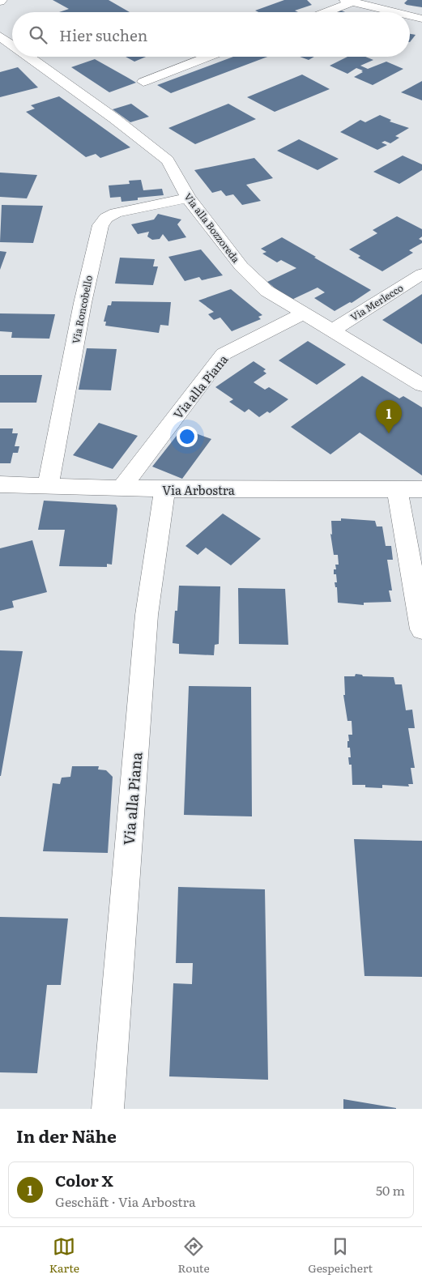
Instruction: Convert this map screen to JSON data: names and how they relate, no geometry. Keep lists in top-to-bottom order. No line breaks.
{"streets":{"street":["Via alla Bozzoreda","Via Merlecco","Via Roncobello","Via alla Piana","Via Arbostra"]},"crossings":[["Via alla Bozzoreda","Via Merlecco"],["Via alla Bozzoreda","Via Roncobello"],["Via alla Bozzoreda","Via alla Piana"],["Via Roncobello","Via Arbostra"],["Via alla Piana","Via Arbostra"]],"page":{"search":"Hier suchen","pins":"1","heading":"In der Nähe","list":[{"mark":"1","name":"Color X","note":"Geschäft · Via Arbostra","value":"50 m"}],"nav":["Karte","Route","Gespeichert"]}}
